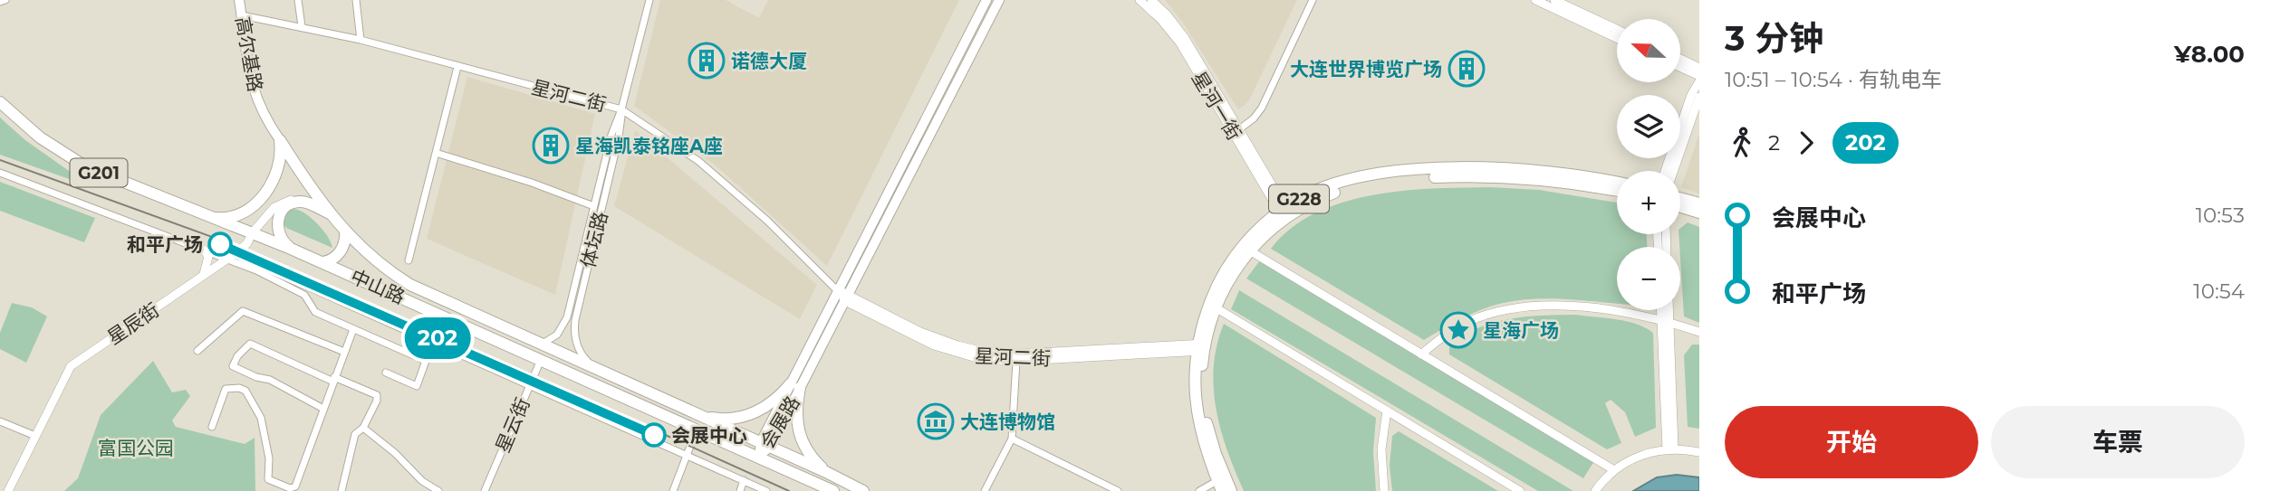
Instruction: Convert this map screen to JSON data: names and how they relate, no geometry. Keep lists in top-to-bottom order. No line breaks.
{"streets":{"highway":["G201","G228","中山路"],"main road":["高尔基路","会展路"],"street":["星河二街","星河一街","体坛路","星辰街","星云街"]},"crossings":[["高尔基路","星河二街"],["高尔基路","中山路"],["星河二街","G228"],["星河二街","体坛路"],["星河二街","会展路"],["星河一街","G228"],["体坛路","中山路"],["中山路","星辰街"],["中山路","会展路"],["中山路","星云街"]],"parks":["富国公园"],"places":{"building":["诺德大厦","大连世界博览广场","星海凯泰铭座A座"],"other":["和平广场","会展中心"],"place":["星海广场"],"museum":["大连博物馆"]},"lines":["tram line 202"],"north":"left","page":{"on_map":"202","heading":["3 分钟","10:51 – 10:54 · 有轨电车","¥8.00"],"map_buttons":["+","−"],"legs":["2","202"],"list":[{"name":"会展中心","value":"10:53"},{"name":"和平广场","value":"10:54"}],"buttons":["开始","车票"]}}
